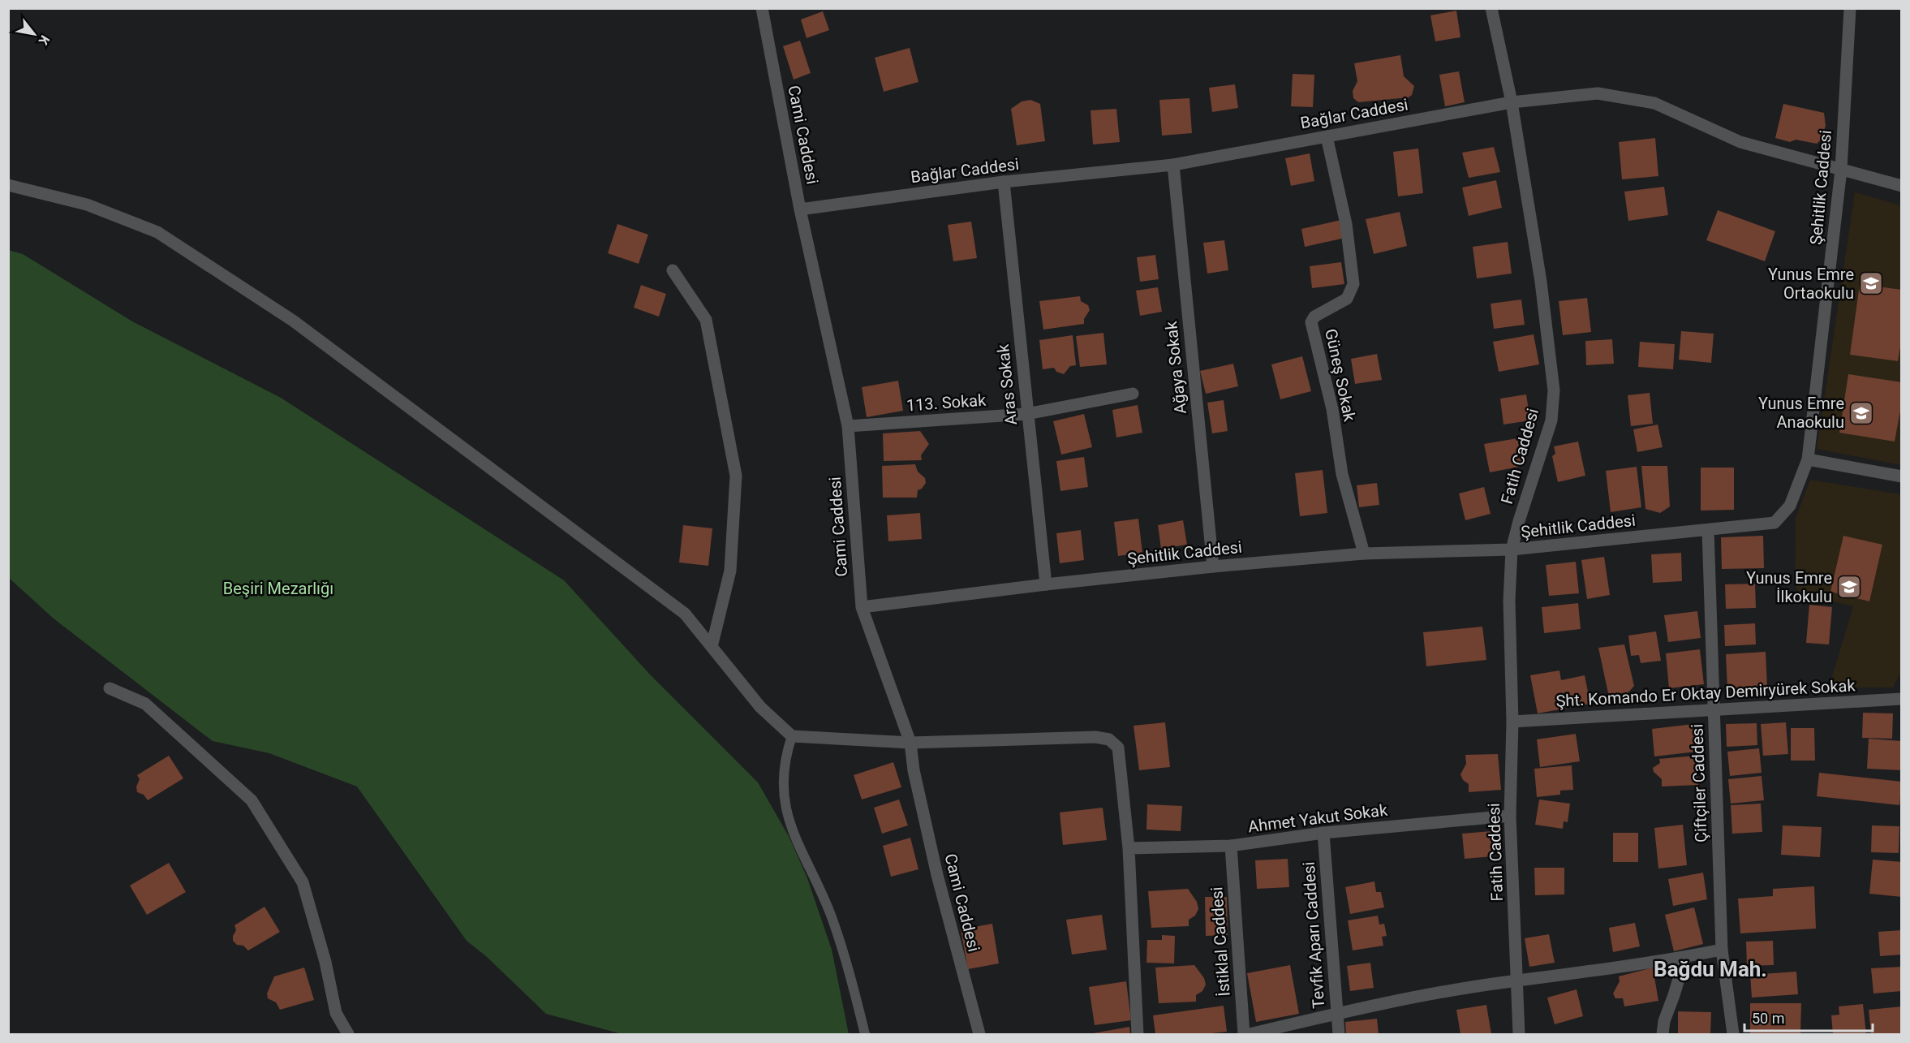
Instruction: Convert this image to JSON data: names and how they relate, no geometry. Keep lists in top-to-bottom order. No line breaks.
{"streets":{"street":["Bağlar Caddesi","Cami Caddesi","Şehitlik Caddesi","Ağaya Sokak","Güneş Sokak","Aras Sokak","113. Sokak","Fatih Caddesi","Şht. Komando Er Oktay Demiryürek Sokak","Çiftçiler Caddesi","Ahmet Yakut Sokak","Tevfik Aparı Caddesi","İstiklal Caddesi"]},"crossings":[["Bağlar Caddesi","Cami Caddesi"],["Bağlar Caddesi","Şehitlik Caddesi"],["Bağlar Caddesi","Ağaya Sokak"],["Bağlar Caddesi","Güneş Sokak"],["Bağlar Caddesi","Aras Sokak"],["Bağlar Caddesi","Fatih Caddesi"],["Cami Caddesi","Şehitlik Caddesi"],["Cami Caddesi","113. Sokak"],["Şehitlik Caddesi","Ağaya Sokak"],["Şehitlik Caddesi","Güneş Sokak"],["Şehitlik Caddesi","Aras Sokak"],["Şehitlik Caddesi","Fatih Caddesi"],["Şehitlik Caddesi","Çiftçiler Caddesi"],["Aras Sokak","113. Sokak"],["Fatih Caddesi","Şht. Komando Er Oktay Demiryürek Sokak"],["Fatih Caddesi","Ahmet Yakut Sokak"],["Şht. Komando Er Oktay Demiryürek Sokak","Çiftçiler Caddesi"],["Ahmet Yakut Sokak","Tevfik Aparı Caddesi"],["Ahmet Yakut Sokak","İstiklal Caddesi"]],"districts":["Bağdu Mah."],"parks":["Beşiri Mezarlığı"],"places":{"school or university":["Yunus Emre Ortaokulu","Yunus Emre Anaokulu","Yunus Emre İlkokulu"]},"scale_bar":"50 m","north":"bottom right"}
